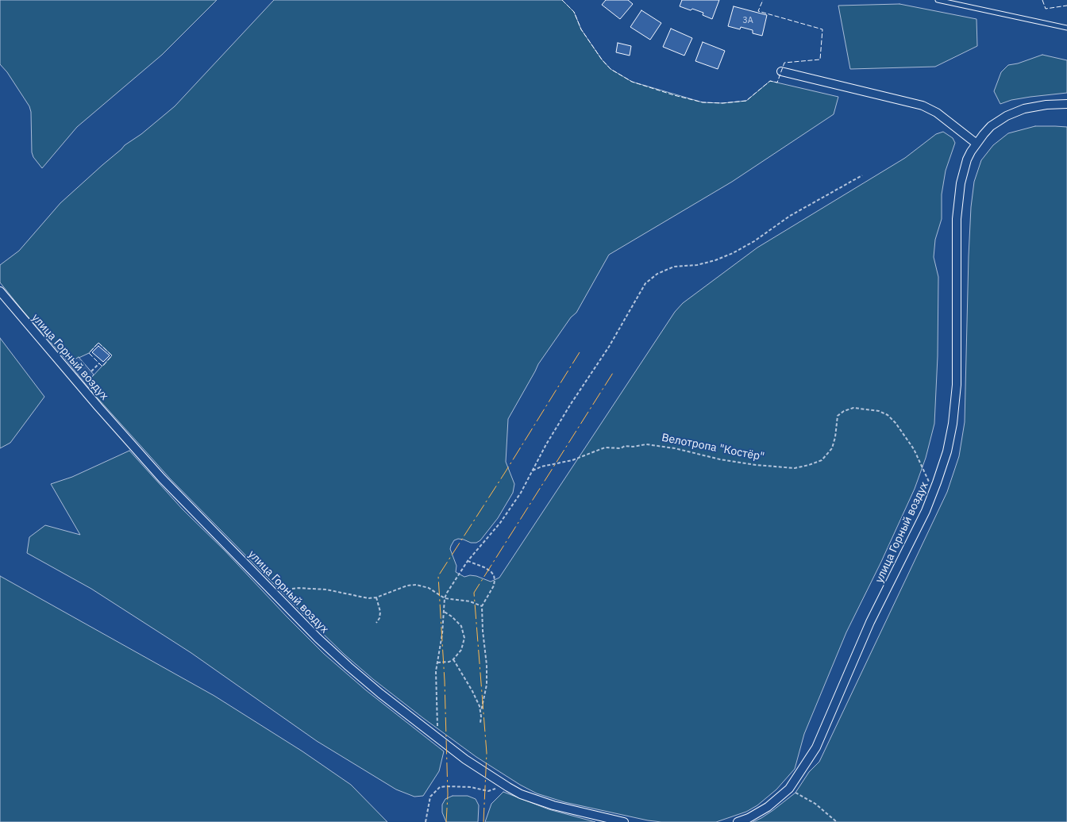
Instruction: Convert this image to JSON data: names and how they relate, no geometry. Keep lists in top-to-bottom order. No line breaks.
{"streets":{"street":["улица Горный воздух"],"path":["Велотропа \"Костёр\""]},"crossings":[["улица Горный воздух","Велотропа \"Костёр\""]],"house_numbers":["3А"]}
